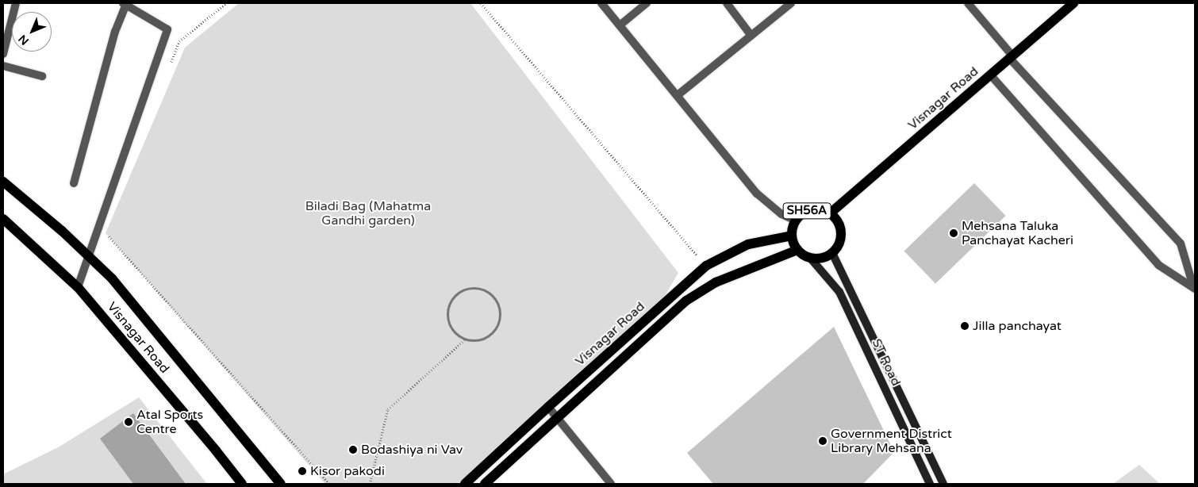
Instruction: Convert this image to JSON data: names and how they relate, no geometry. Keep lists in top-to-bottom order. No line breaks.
{"streets":{"main road":["Visnagar Road","SH56A","ST Road"]},"crossings":[["Visnagar Road","SH56A"],["Visnagar Road","ST Road"],["SH56A","ST Road"]],"parks":["Biladi Bag (Mahatma Gandhi garden)"],"places":["Mehsana Taluka Panchayat Kacheri","Jilla panchayat","Atal Sports Centre","Government District Library Mehsana","Bodashiya ni Vav","Kisor pakodi"],"north":"bottom left"}
